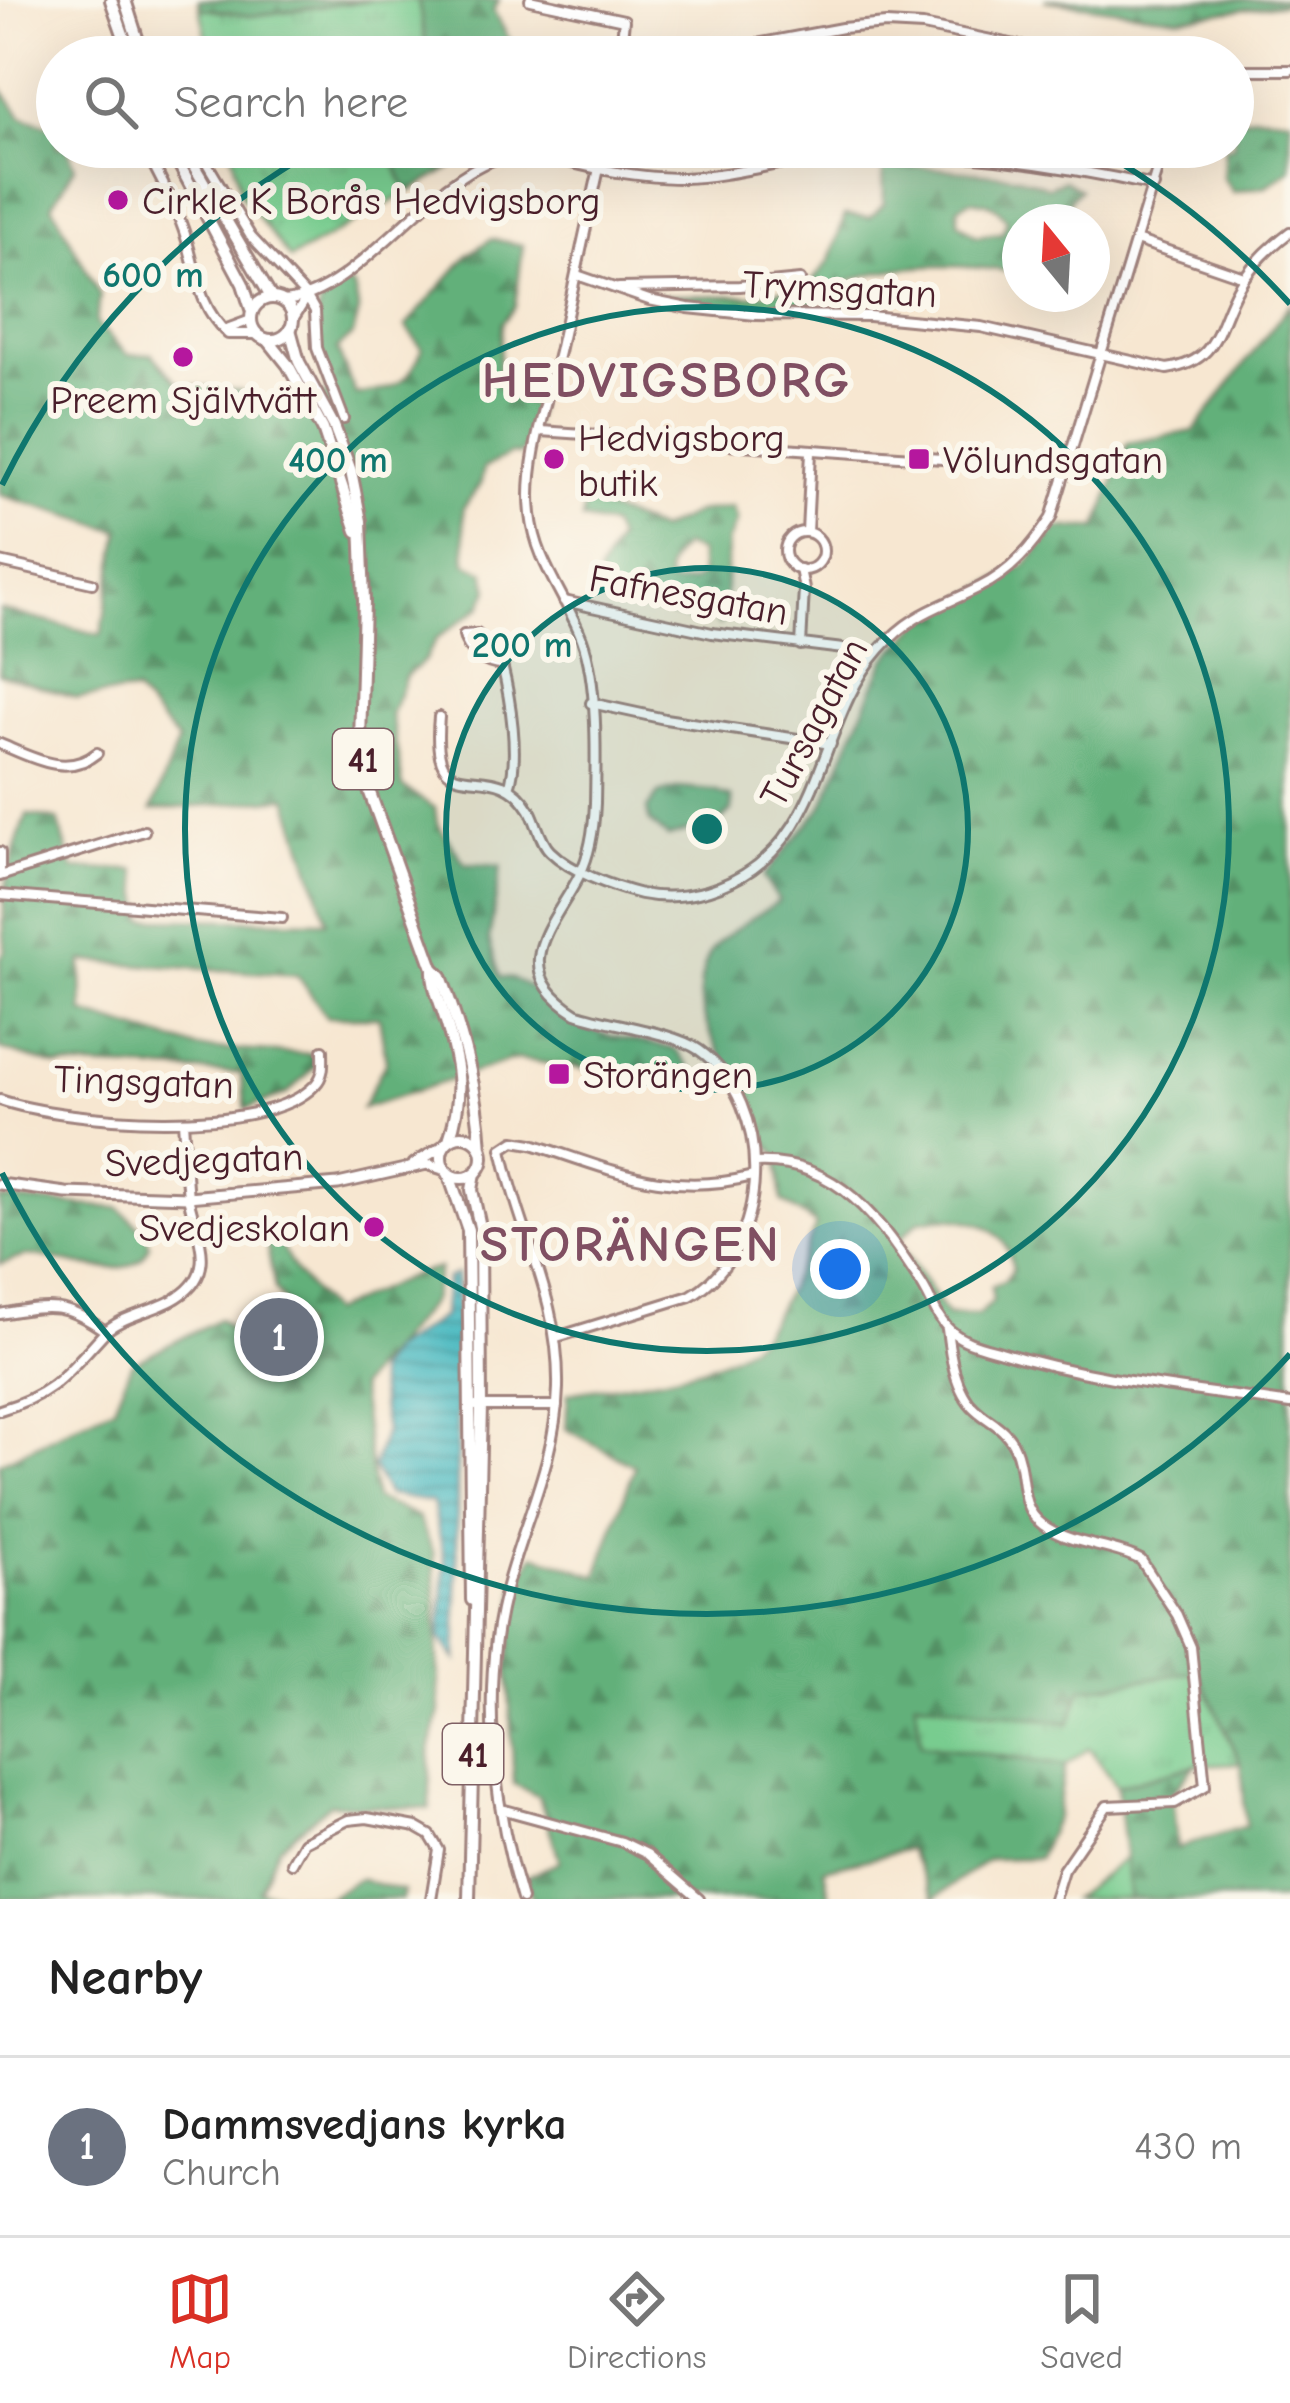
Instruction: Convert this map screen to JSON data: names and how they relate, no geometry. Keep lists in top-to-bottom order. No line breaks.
{"streets":{"main road":["41"],"street":["Trymsgatan","Fafnesgatan","Tursagatan","Tingsgatan","Svedjegatan"]},"crossings":[["Trymsgatan","Tursagatan"],["Fafnesgatan","Tursagatan"],["41","Svedjegatan"]],"districts":["HEDVIGSBORG","STORÄNGEN"],"places":{"other":["Cirkle K Borås Hedvigsborg","Preem Självtvätt","Hedvigsborg butik","Svedjeskolan"],"transit":["Völundsgatan","Storängen"]},"north":"top","page":{"search":"Search here","pins":"1","heading":"Nearby","list":[{"mark":"1","name":"Dammsvedjans kyrka","note":"Church","value":"430 m"}],"nav":["Map","Directions","Saved"]},"rings":["600 m","400 m","200 m"]}
